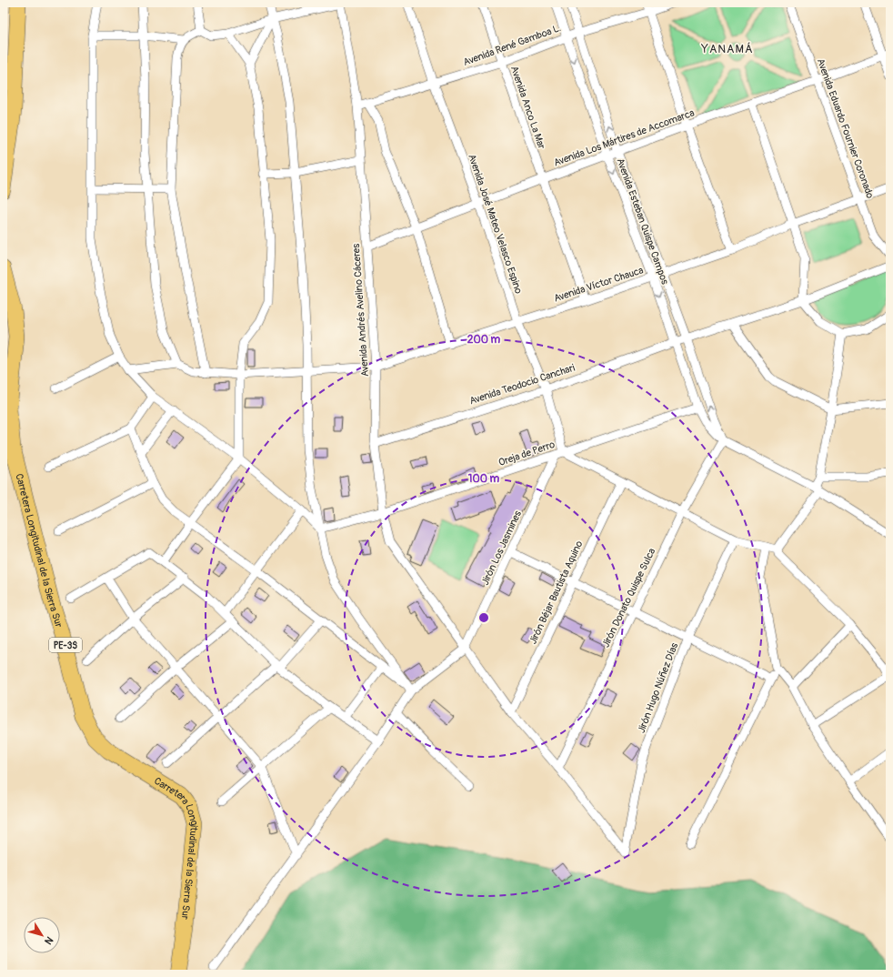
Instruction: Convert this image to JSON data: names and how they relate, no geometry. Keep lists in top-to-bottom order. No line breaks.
{"streets":{"highway":["Carretera Longitudinal de la Sierra Sur","PE-3S"],"street":["Avenida René Gamboa L.","Avenida Anco La Mar","Avenida Eduardo Fournier Coronado","Avenida Los Mártires de Accomarca","Avenida Esteban Quispe Campos","Avenida José Mateo Velasco Espino","Avenida Víctor Chauca","Avenida Andrés Avelino Cáceres","Avenida Teodocio Canchari","Oreja de Perro","Jirón Los Jasmines","Jirón Béjar Bautista Aquino","Jirón Donato Quispe Sulca","Jirón Hugo Núñez Días"]},"crossings":[["Avenida René Gamboa L.","Avenida Anco La Mar"],["Avenida René Gamboa L.","Avenida Esteban Quispe Campos"],["Avenida René Gamboa L.","Avenida José Mateo Velasco Espino"],["Avenida René Gamboa L.","Avenida Andrés Avelino Cáceres"],["Avenida Anco La Mar","Avenida Los Mártires de Accomarca"],["Avenida Anco La Mar","Avenida Víctor Chauca"],["Avenida Eduardo Fournier Coronado","Avenida Los Mártires de Accomarca"],["Avenida Eduardo Fournier Coronado","Avenida Víctor Chauca"],["Avenida Los Mártires de Accomarca","Avenida Esteban Quispe Campos"],["Avenida Los Mártires de Accomarca","Avenida José Mateo Velasco Espino"],["Avenida Los Mártires de Accomarca","Avenida Andrés Avelino Cáceres"],["Avenida Esteban Quispe Campos","Avenida Víctor Chauca"],["Avenida Esteban Quispe Campos","Avenida Teodocio Canchari"],["Avenida Esteban Quispe Campos","Oreja de Perro"],["Avenida Esteban Quispe Campos","Jirón Donato Quispe Sulca"],["Avenida José Mateo Velasco Espino","Avenida Víctor Chauca"],["Avenida José Mateo Velasco Espino","Avenida Teodocio Canchari"],["Avenida José Mateo Velasco Espino","Oreja de Perro"],["Avenida José Mateo Velasco Espino","Jirón Los Jasmines"],["Avenida Víctor Chauca","Avenida Andrés Avelino Cáceres"],["Avenida Andrés Avelino Cáceres","Avenida Teodocio Canchari"],["Avenida Andrés Avelino Cáceres","Oreja de Perro"],["Avenida Andrés Avelino Cáceres","Jirón Los Jasmines"],["Avenida Andrés Avelino Cáceres","Jirón Béjar Bautista Aquino"],["Avenida Andrés Avelino Cáceres","Jirón Donato Quispe Sulca"],["Avenida Andrés Avelino Cáceres","Jirón Hugo Núñez Días"],["Oreja de Perro","Jirón Los Jasmines"]],"districts":["YANAMÁ"],"north":"bottom right","rings":["200 m","100 m"]}
